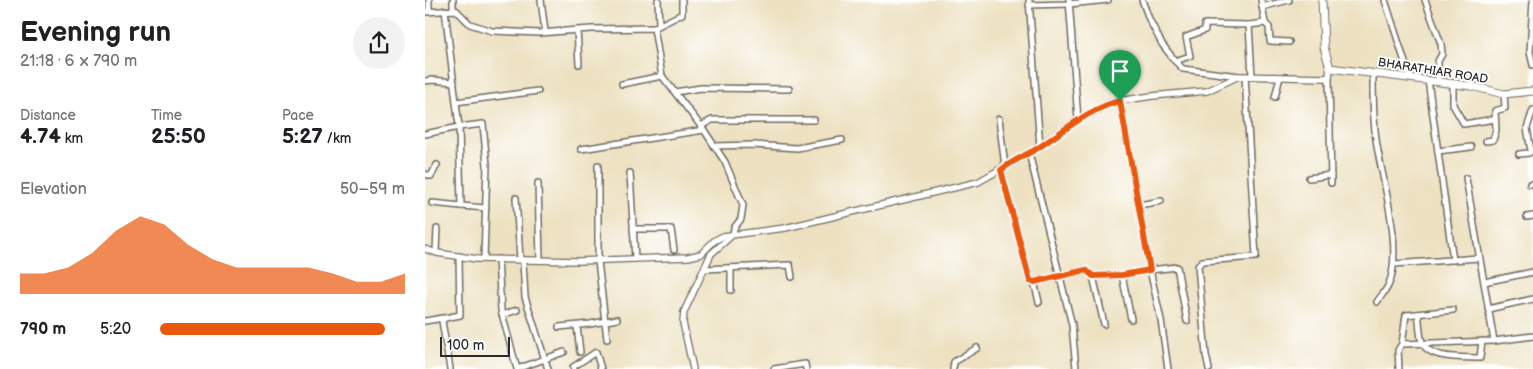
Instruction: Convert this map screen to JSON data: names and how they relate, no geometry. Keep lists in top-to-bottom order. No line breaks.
{"streets":{"main road":["BHARATHIAR ROAD"]},"scale_bar":"100 m","page":{"heading":["Evening run","21:18 · 6 × 790 m"],"stats":[["Distance","4.74 km"],["Time","25:50"],["Pace","5:27 /km"]],"chart":["Elevation","50–59 m"],"list":[{"name":"790 m","note":"5:20"}],"scale":"100 m"}}
